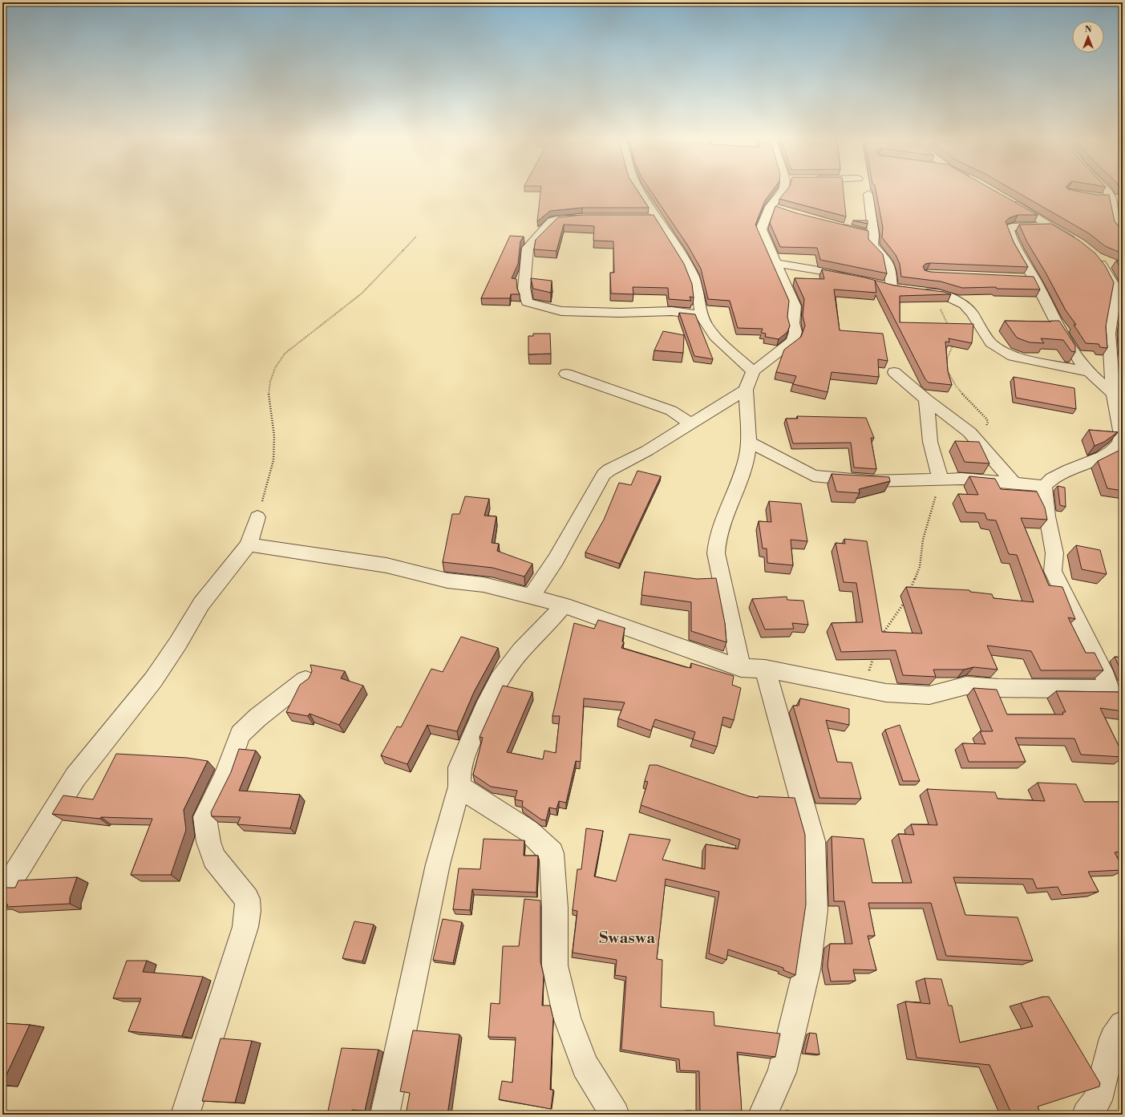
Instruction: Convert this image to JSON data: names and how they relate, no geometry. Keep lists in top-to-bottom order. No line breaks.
{"districts":["Swaswa"],"north":"top"}
